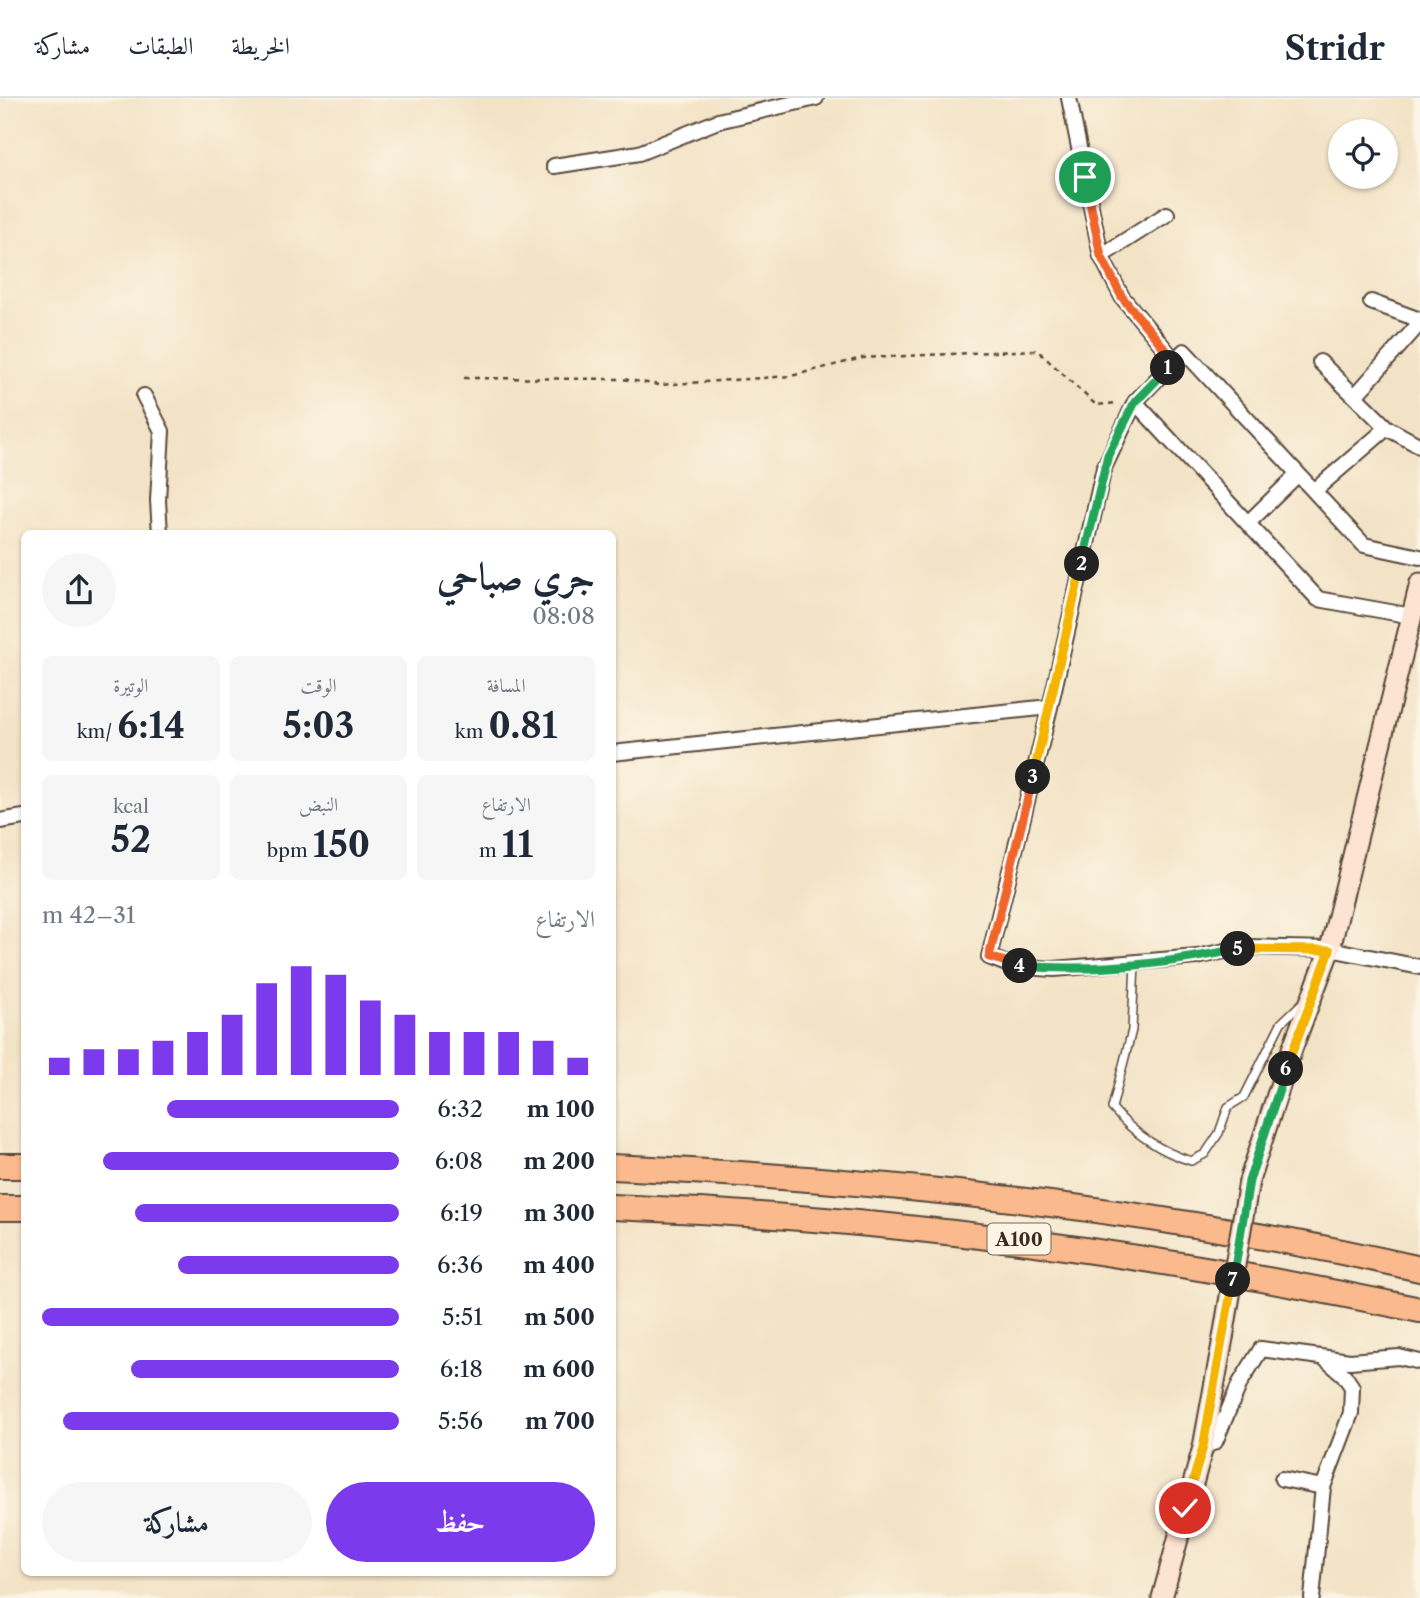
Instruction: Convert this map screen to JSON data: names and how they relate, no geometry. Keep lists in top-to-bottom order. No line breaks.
{"streets":{"highway":["A100"]},"page":{"header":"Stridr","nav":["الخريطة","الطبقات","مشاركة"],"pins":["1","2","3","5","4","6","7"],"heading":["جري صباحي","08:08"],"stats":[["المسافة","0.81 km"],["الوقت","5:03"],["الوتيرة","6:14 /km"],["الارتفاع","11 m"],["النبض","150 bpm"],["kcal","52"]],"chart":["الارتفاع","31–42 m"],"list":[{"name":"100 m","note":"6:32"},{"name":"200 m","note":"6:08"},{"name":"300 m","note":"6:19"},{"name":"400 m","note":"6:36"},{"name":"500 m","note":"5:51"},{"name":"600 m","note":"6:18"},{"name":"700 m","note":"5:56"}],"buttons":["حفظ","مشاركة"]}}
